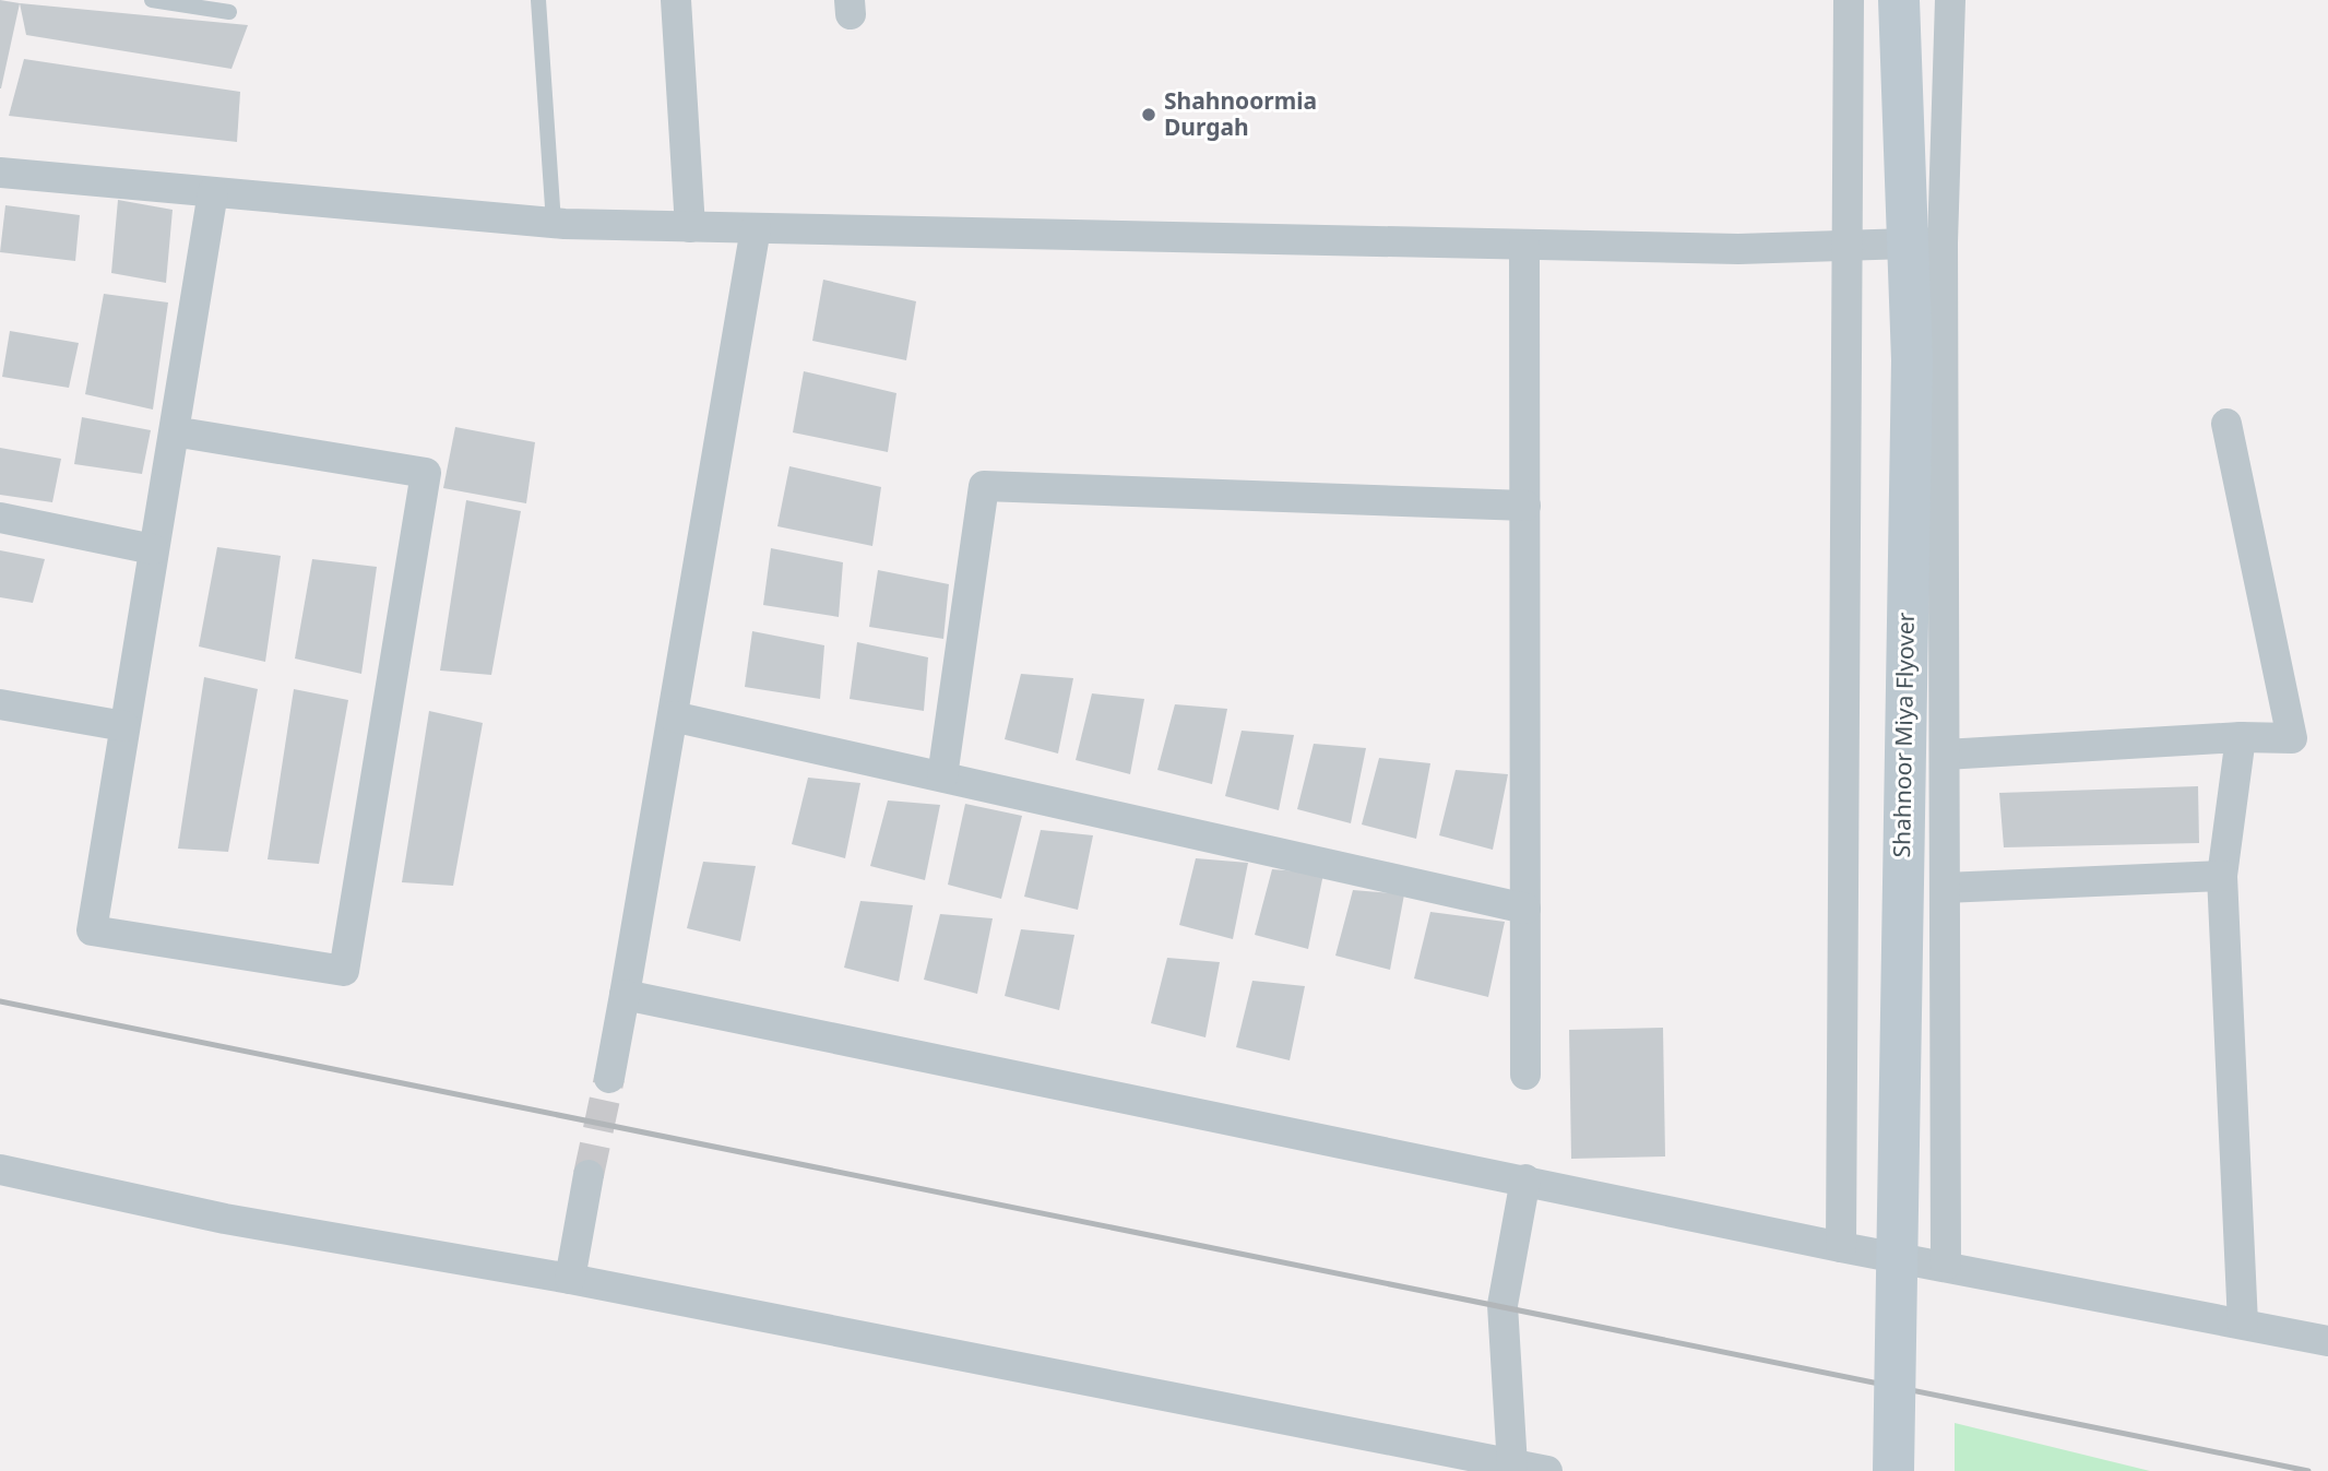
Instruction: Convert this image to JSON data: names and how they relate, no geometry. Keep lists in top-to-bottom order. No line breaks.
{"streets":{"main road":["Shahnoor Miya Flyover"]},"places":["Shahnoormia Durgah"]}
